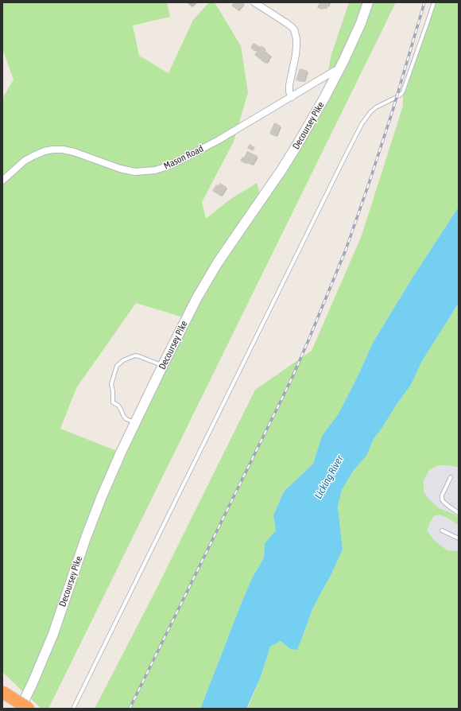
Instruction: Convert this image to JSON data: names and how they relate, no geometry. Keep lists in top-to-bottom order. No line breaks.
{"streets":{"main road":["Decoursey Pike"],"street":["Mason Road"]},"crossings":[["Decoursey Pike","Mason Road"]],"water":["Licking River"]}
